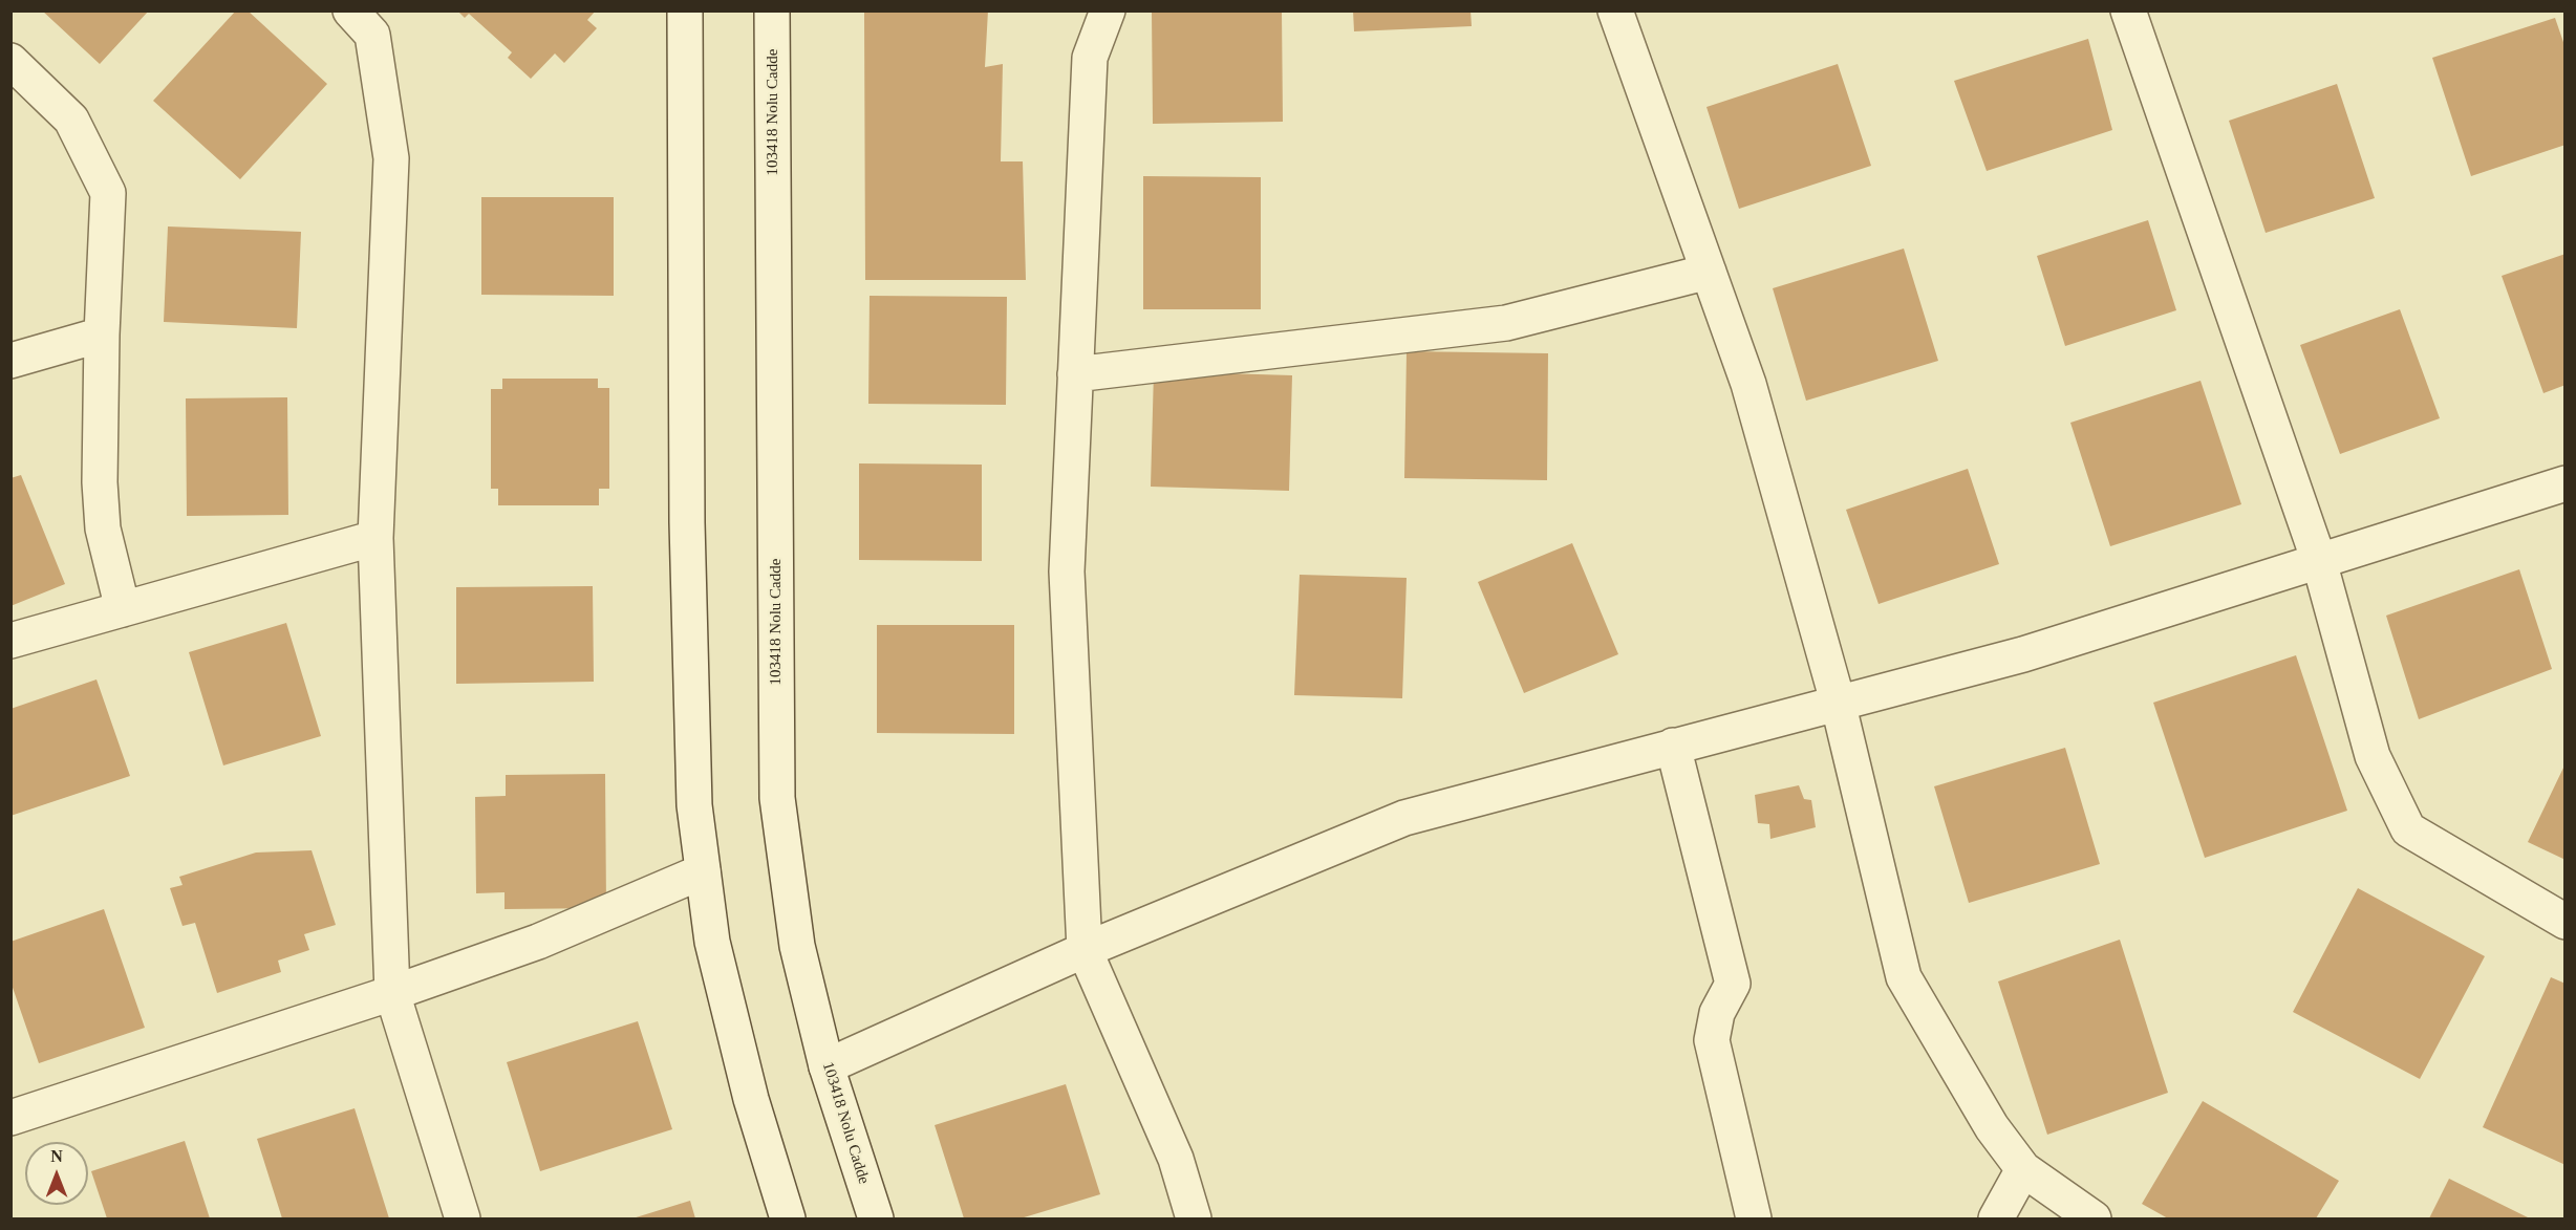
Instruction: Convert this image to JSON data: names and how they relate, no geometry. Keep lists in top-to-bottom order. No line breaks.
{"streets":{"street":["103418 Nolu Cadde"]},"north":"top"}
